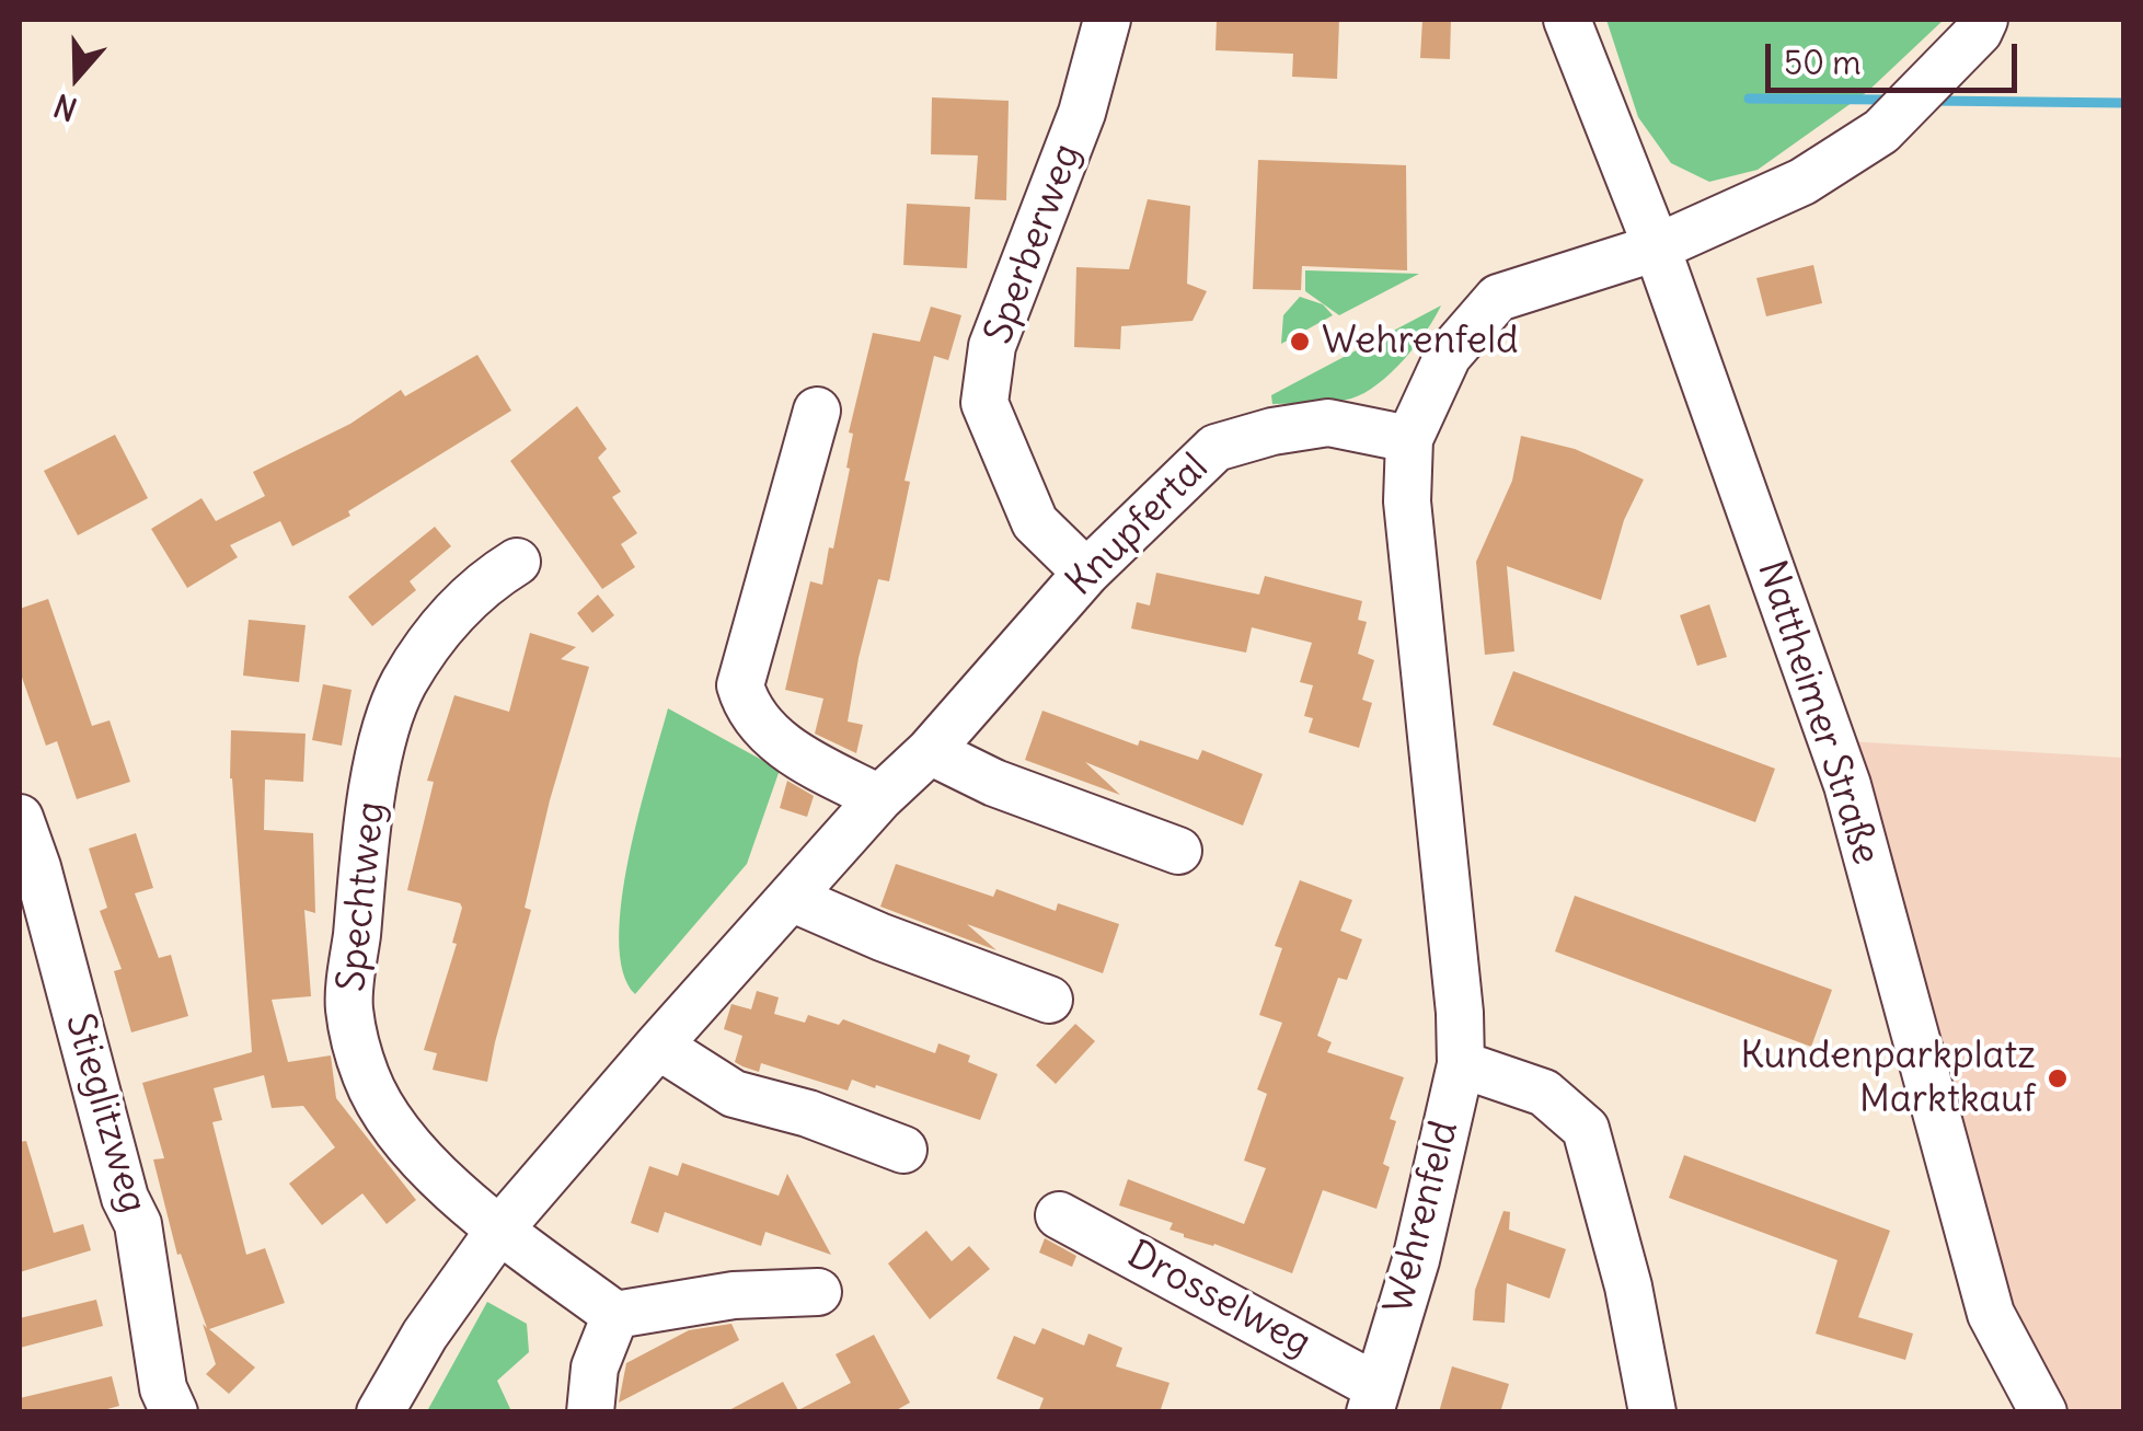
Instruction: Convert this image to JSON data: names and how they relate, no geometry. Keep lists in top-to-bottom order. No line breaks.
{"streets":{"street":["Sperberweg","Knupfertal","Nattheimer Straße","Spechtweg","Stieglitzweg","Wehrenfeld","Drosselweg"]},"crossings":[["Sperberweg","Knupfertal"],["Knupfertal","Spechtweg"],["Knupfertal","Wehrenfeld"],["Nattheimer Straße","Wehrenfeld"],["Wehrenfeld","Drosselweg"]],"places":["Wehrenfeld","Kundenparkplatz Marktkauf"],"scale_bar":"50 m","north":"bottom"}
